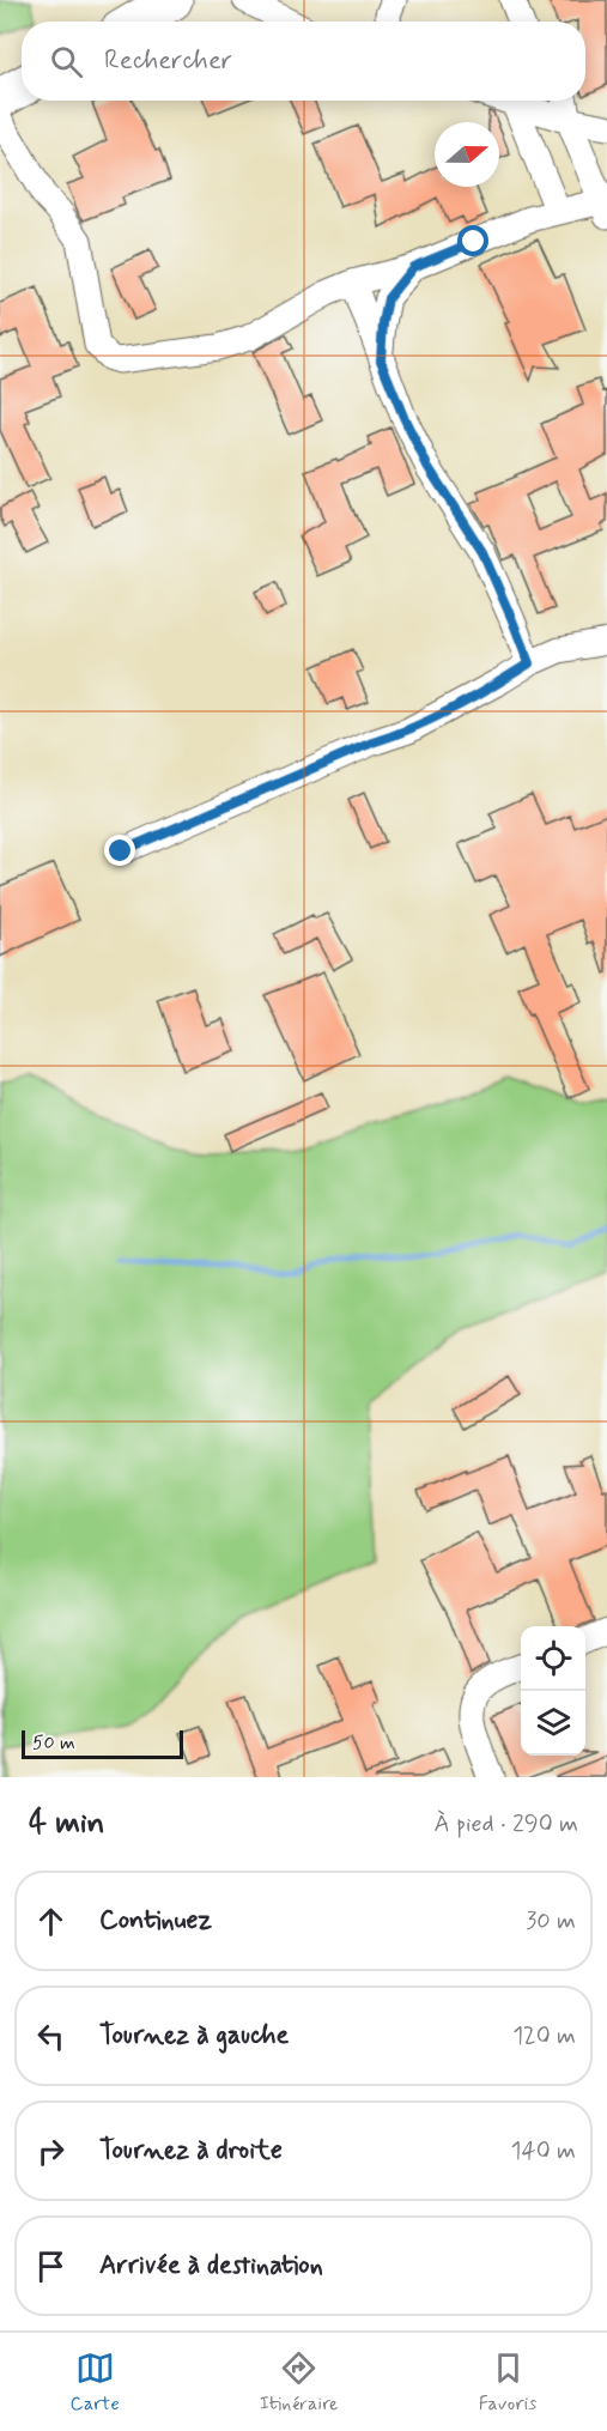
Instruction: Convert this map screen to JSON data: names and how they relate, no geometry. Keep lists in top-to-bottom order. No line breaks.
{"scale_bar":"50 m","north":"right","page":{"search":"Rechercher","scale":"50 m","heading":["4 min","À pied · 290 m"],"list":[["Continuez","30 m"],["Tournez à gauche","120 m"],["Tournez à droite","140 m"],"Arrivée à destination"],"nav":["Carte","Itinéraire","Favoris"]}}
